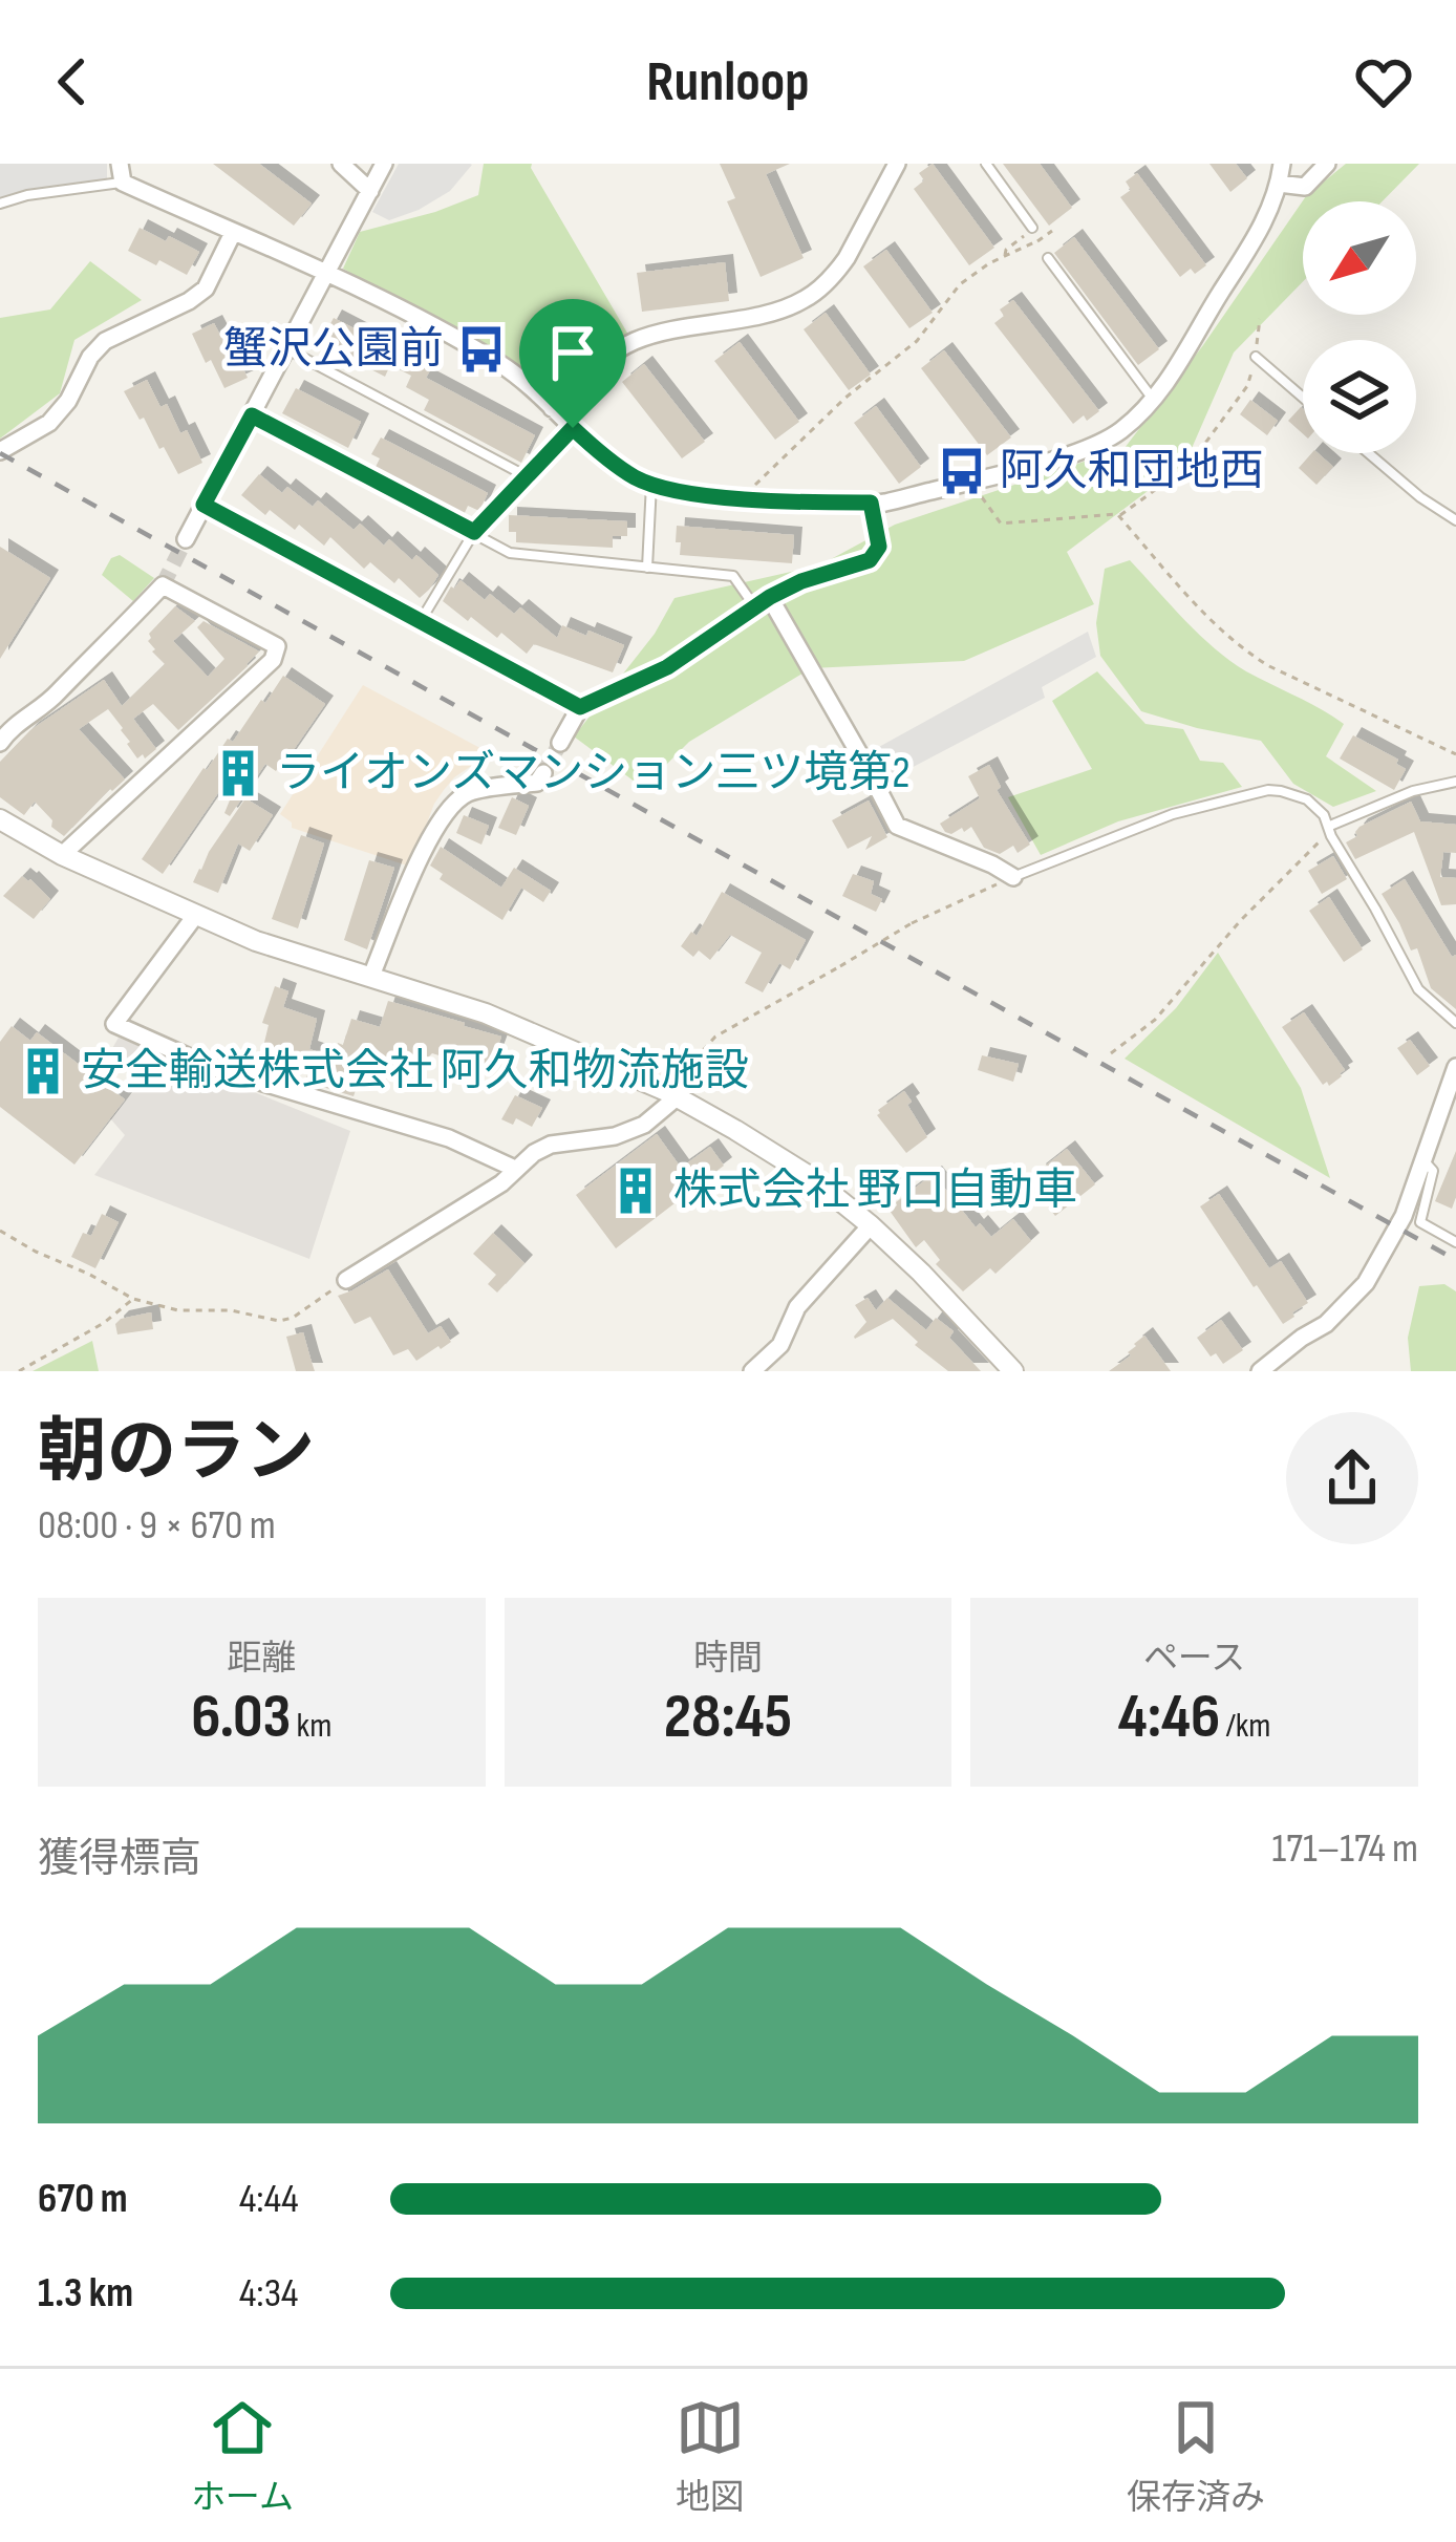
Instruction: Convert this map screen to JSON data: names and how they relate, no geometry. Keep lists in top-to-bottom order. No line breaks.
{"places":{"bus stop":["蟹沢公園前","阿久和団地西"],"building":["ライオンズマンション三ツ境第2","安全輸送株式会社 阿久和物流施設","株式会社 野口自動車"]},"north":"bottom left","page":{"header":"Runloop","heading":["朝のラン","08:00 · 9 × 670 m"],"stats":[["距離","6.03 km"],["時間","28:45"],["ペース","4:46 /km"]],"chart":["獲得標高","171–174 m"],"list":[{"name":"670 m","note":"4:44"},{"name":"1.3 km","note":"4:34"}],"tabs":["ホーム","地図","保存済み"]}}
